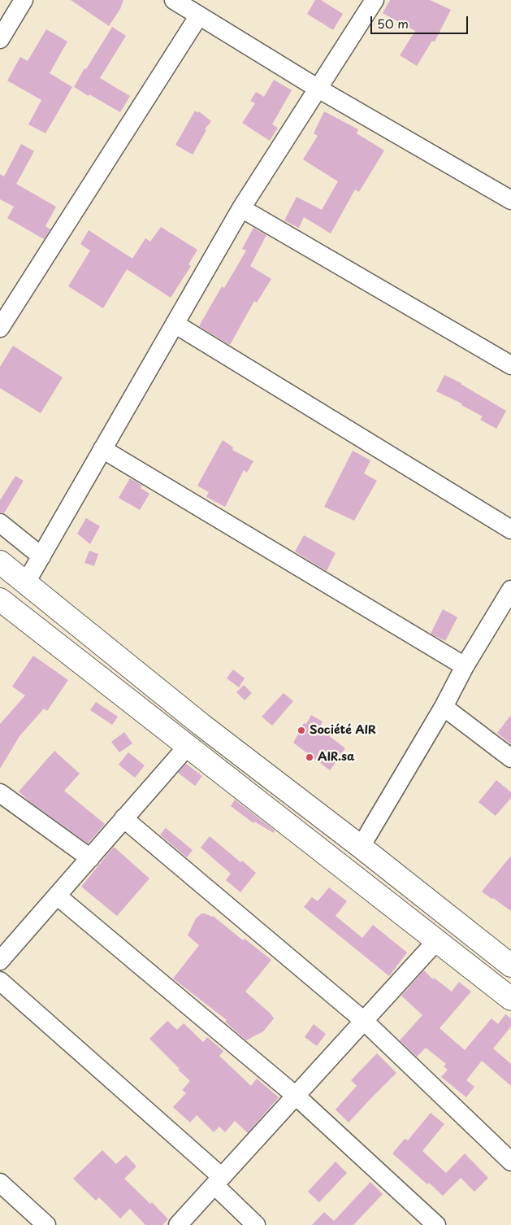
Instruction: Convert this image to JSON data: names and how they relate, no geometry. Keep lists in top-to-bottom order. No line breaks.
{"places":["Société AIR","AIR.sa"],"scale_bar":"50 m"}
